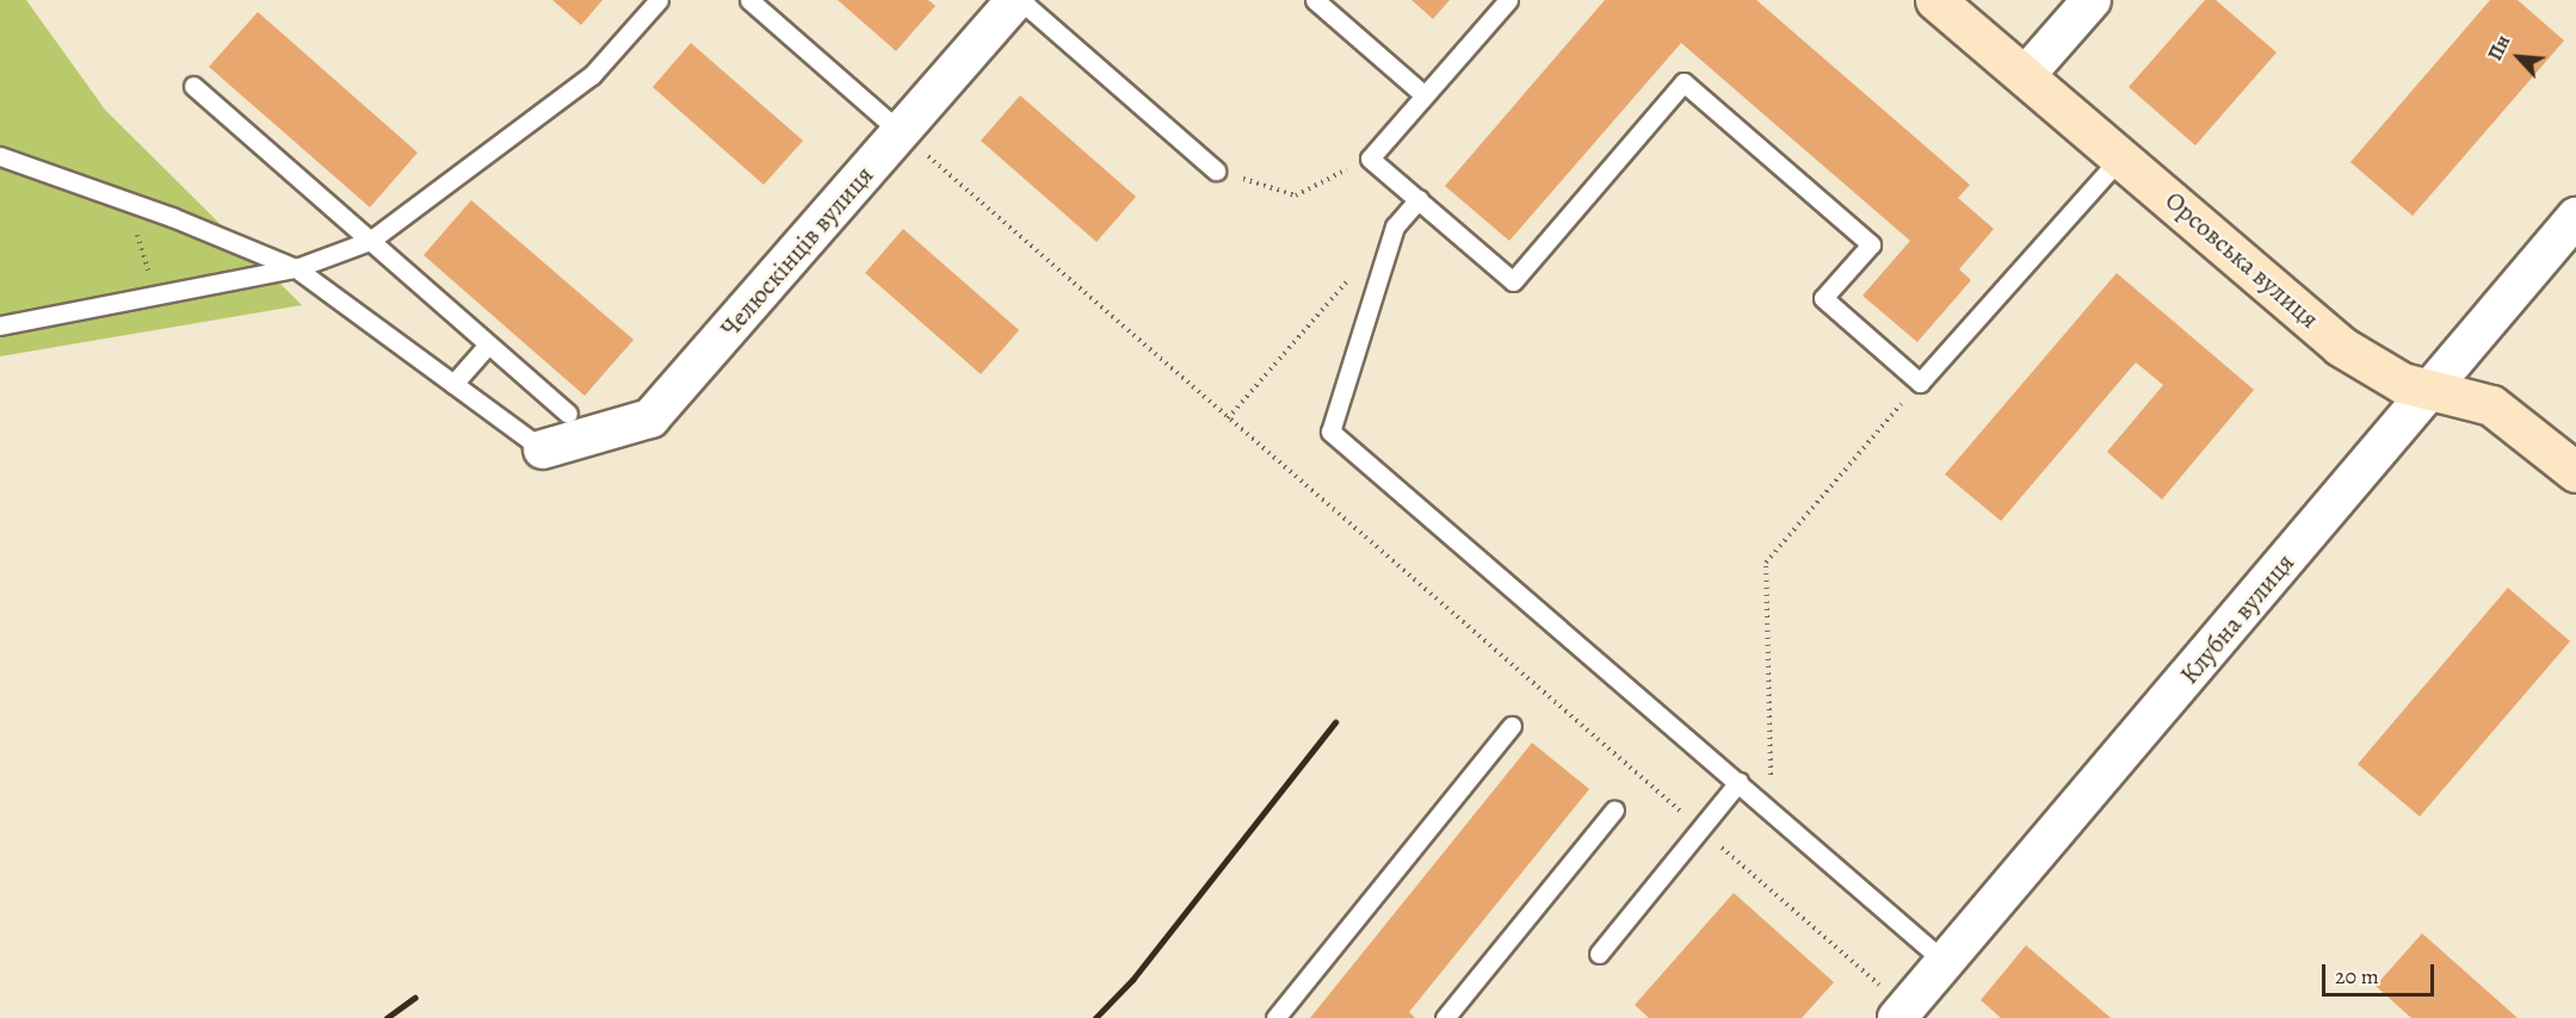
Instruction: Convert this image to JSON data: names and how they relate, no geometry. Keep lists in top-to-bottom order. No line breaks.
{"streets":{"street":["Челюскінців вулиця","Орсовська вулиця","Клубна вулиця"]},"crossings":[["Орсовська вулиця","Клубна вулиця"]],"scale_bar":"20 m","north":"top left"}
